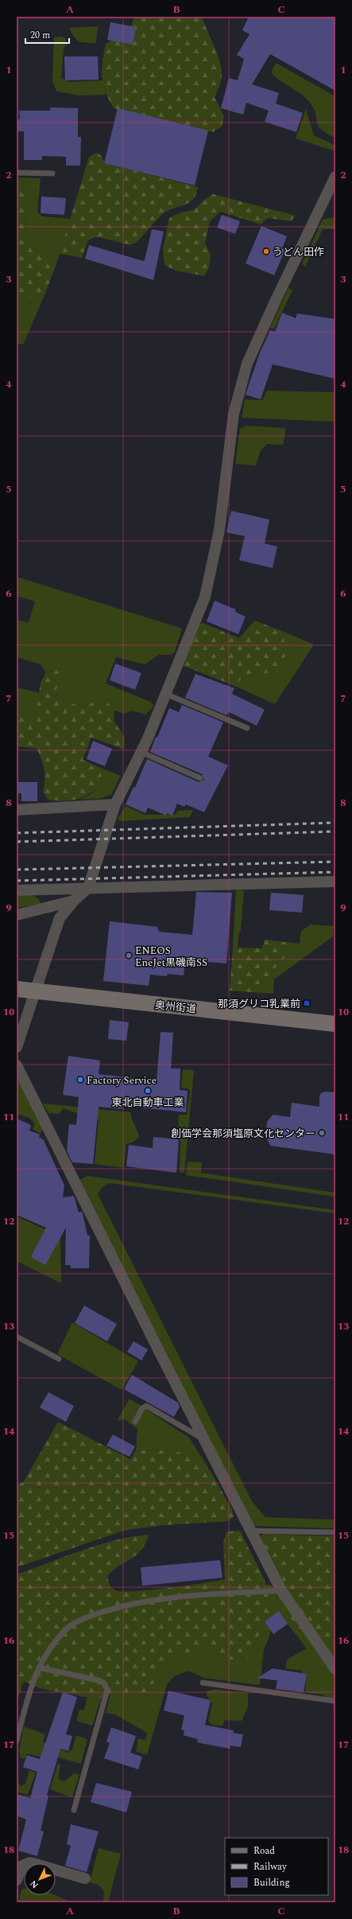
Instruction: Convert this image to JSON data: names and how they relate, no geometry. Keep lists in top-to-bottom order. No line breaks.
{"streets":{"main road":["奥州街道"]},"places":{"other":["うどん田作","ENEOS EneJet黒磯南SS","Factory Service","東北自動車工業","創価学会那須塩原文化センター"],"transit":["那須グリコ乳業前"]},"legend":["Road","Railway","Building"],"scale_bar":"20 m","north":"bottom left","grid":{"columns":["A","B","C"],"rows":["1","2","3","4","5","6","7","8","9","10","11","12","13","14","15","16","17","18"]}}
